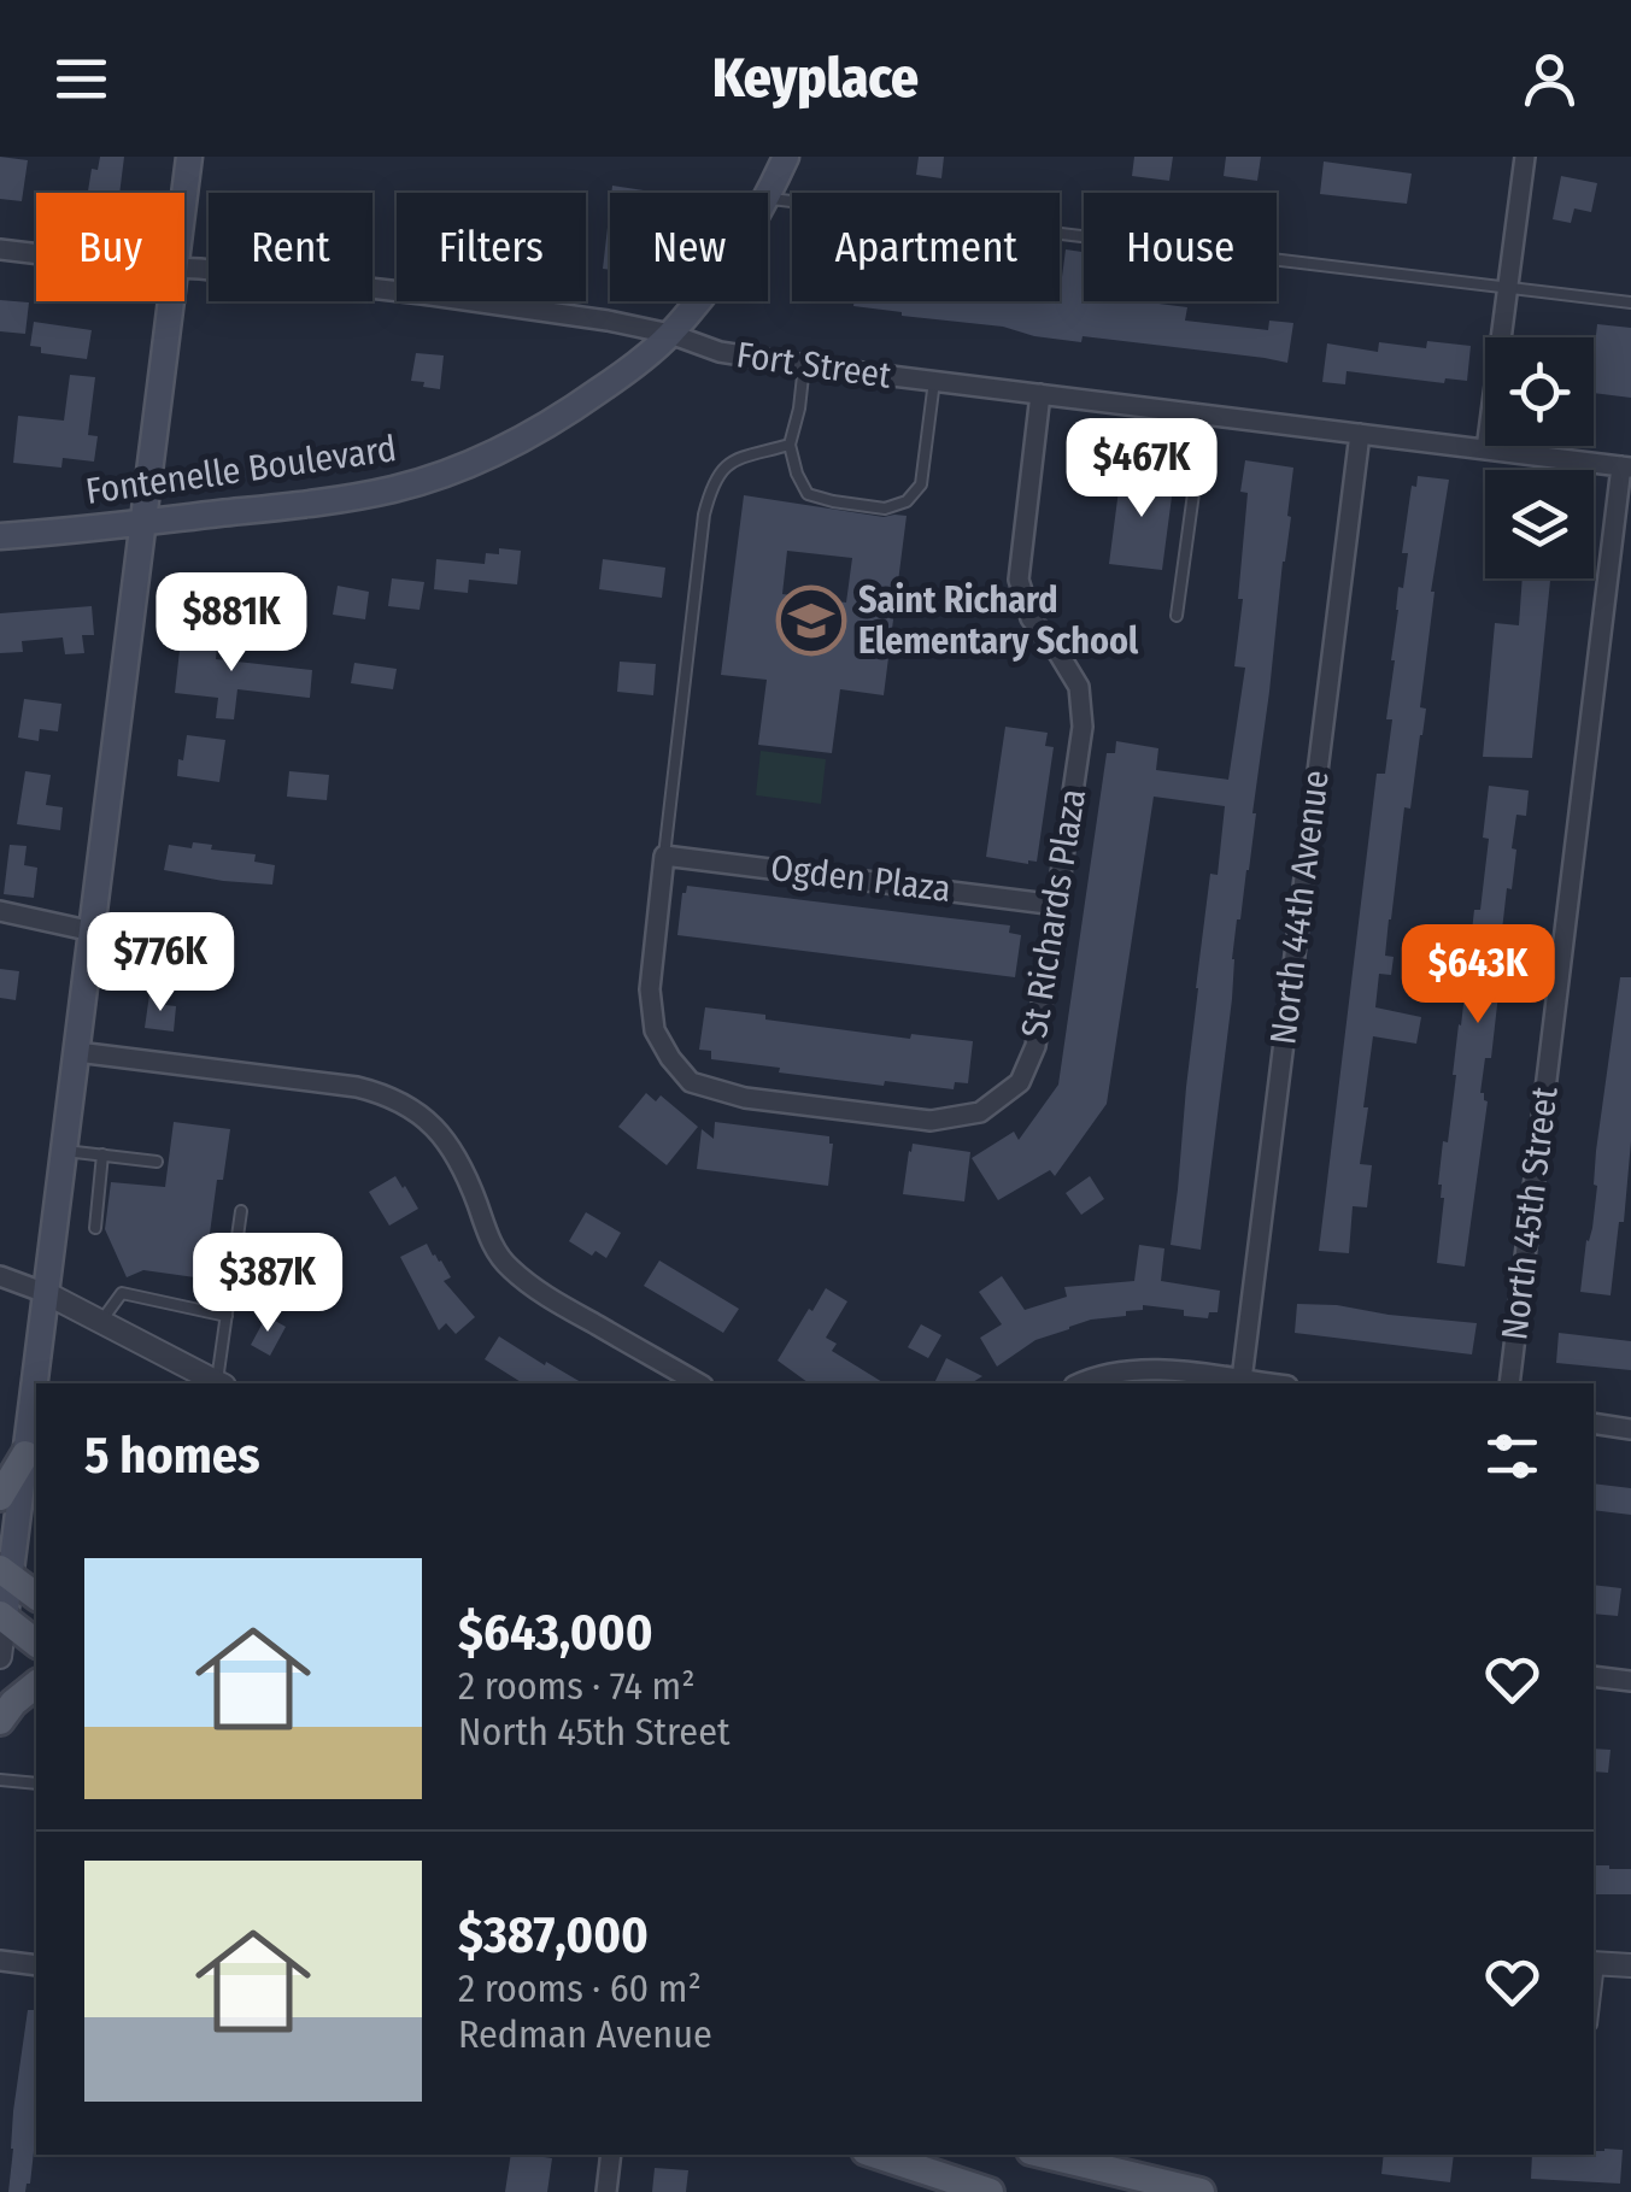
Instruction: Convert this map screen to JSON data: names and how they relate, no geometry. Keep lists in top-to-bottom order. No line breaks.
{"streets":{"main road":["Fontenelle Boulevard"],"street":["Fort Street","Ogden Plaza","North 44th Avenue","St Richards Plaza","North 45th Street"]},"crossings":[["Fort Street","Fontenelle Boulevard"],["Fort Street","North 44th Avenue"],["Fort Street","St Richards Plaza"],["Fort Street","North 45th Street"],["Ogden Plaza","St Richards Plaza"]],"places":{"school or university":["Saint Richard Elementary School"]},"page":{"header":"Keyplace","chip":["Buy","Rent","Filters","New","Apartment","House"],"price":["$467K","$881K","$776K","$643K","$387K"],"heading":"5 homes","list":[{"name":"$643,000","note":"2 rooms · 74 m² · North 45th Street"},{"name":"$387,000","note":"2 rooms · 60 m² · Redman Avenue"}]}}
